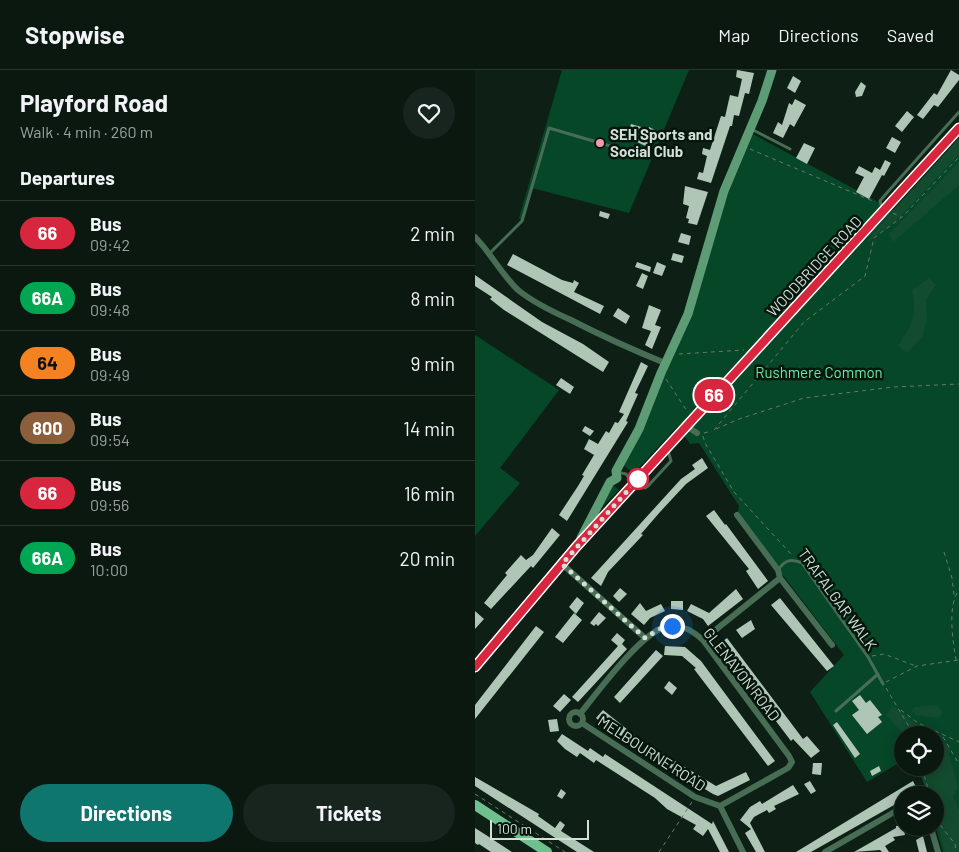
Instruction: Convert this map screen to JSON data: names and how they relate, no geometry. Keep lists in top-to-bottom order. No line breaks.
{"streets":{"main road":["WOODBRIDGE ROAD"],"street":["GLENAVON ROAD","MELBOURNE ROAD"],"lane":["TRAFALGAR WALK"]},"crossings":[["GLENAVON ROAD","MELBOURNE ROAD"]],"parks":["Rushmere Common"],"places":["SEH Sports and Social Club"],"lines":["bus line 66"],"scale_bar":"100 m","page":{"header":"Stopwise","nav":["Map","Directions","Saved"],"heading":[["Playford Road","Walk · 4 min · 260 m"],"Departures"],"on_map":"66","list":[{"mark":"66","name":"Bus","note":"09:42","value":"2 min"},{"mark":"66A","name":"Bus","note":"09:48","value":"8 min"},{"mark":"64","name":"Bus","note":"09:49","value":"9 min"},{"mark":"800","name":"Bus","note":"09:54","value":"14 min"},{"mark":"66","name":"Bus","note":"09:56","value":"16 min"},{"mark":"66A","name":"Bus","note":"10:00","value":"20 min"}],"buttons":["Directions","Tickets"],"scale":"100 m"}}
